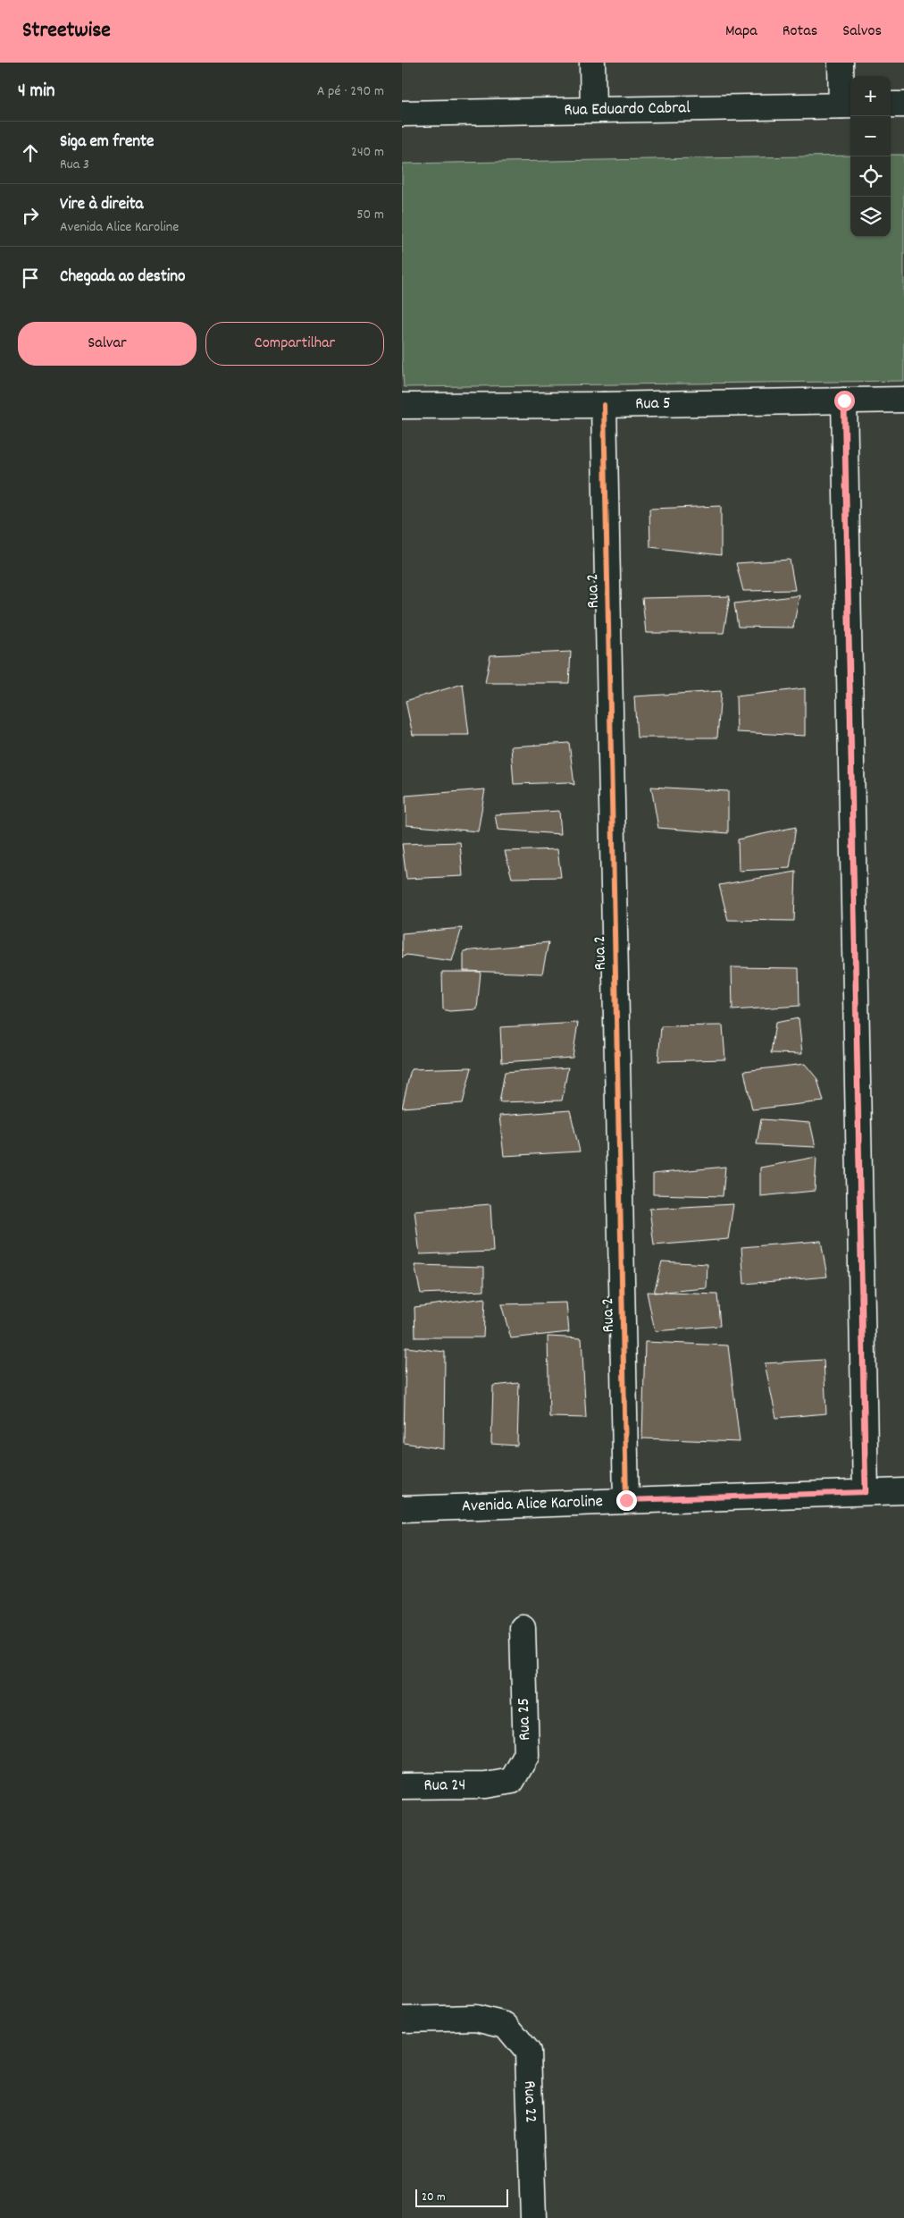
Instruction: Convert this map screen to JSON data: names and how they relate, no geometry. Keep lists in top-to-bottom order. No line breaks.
{"streets":{"street":["Rua Eduardo Cabral","Rua 5","Rua 2","Avenida Alice Karoline","Rua 25","Rua 24","Rua 22"]},"crossings":[["Rua 5","Rua 2"],["Rua 2","Avenida Alice Karoline"],["Rua 25","Rua 24"]],"scale_bar":"20 m","page":{"header":"Streetwise","nav":["Mapa","Rotas","Salvos"],"heading":["4 min","A pé · 290 m"],"map_buttons":["+","−"],"list":[["Siga em frente","Rua 3","240 m"],["Vire à direita","Avenida Alice Karoline","50 m"],"Chegada ao destino"],"buttons":["Salvar","Compartilhar"],"scale":"20 m"}}
